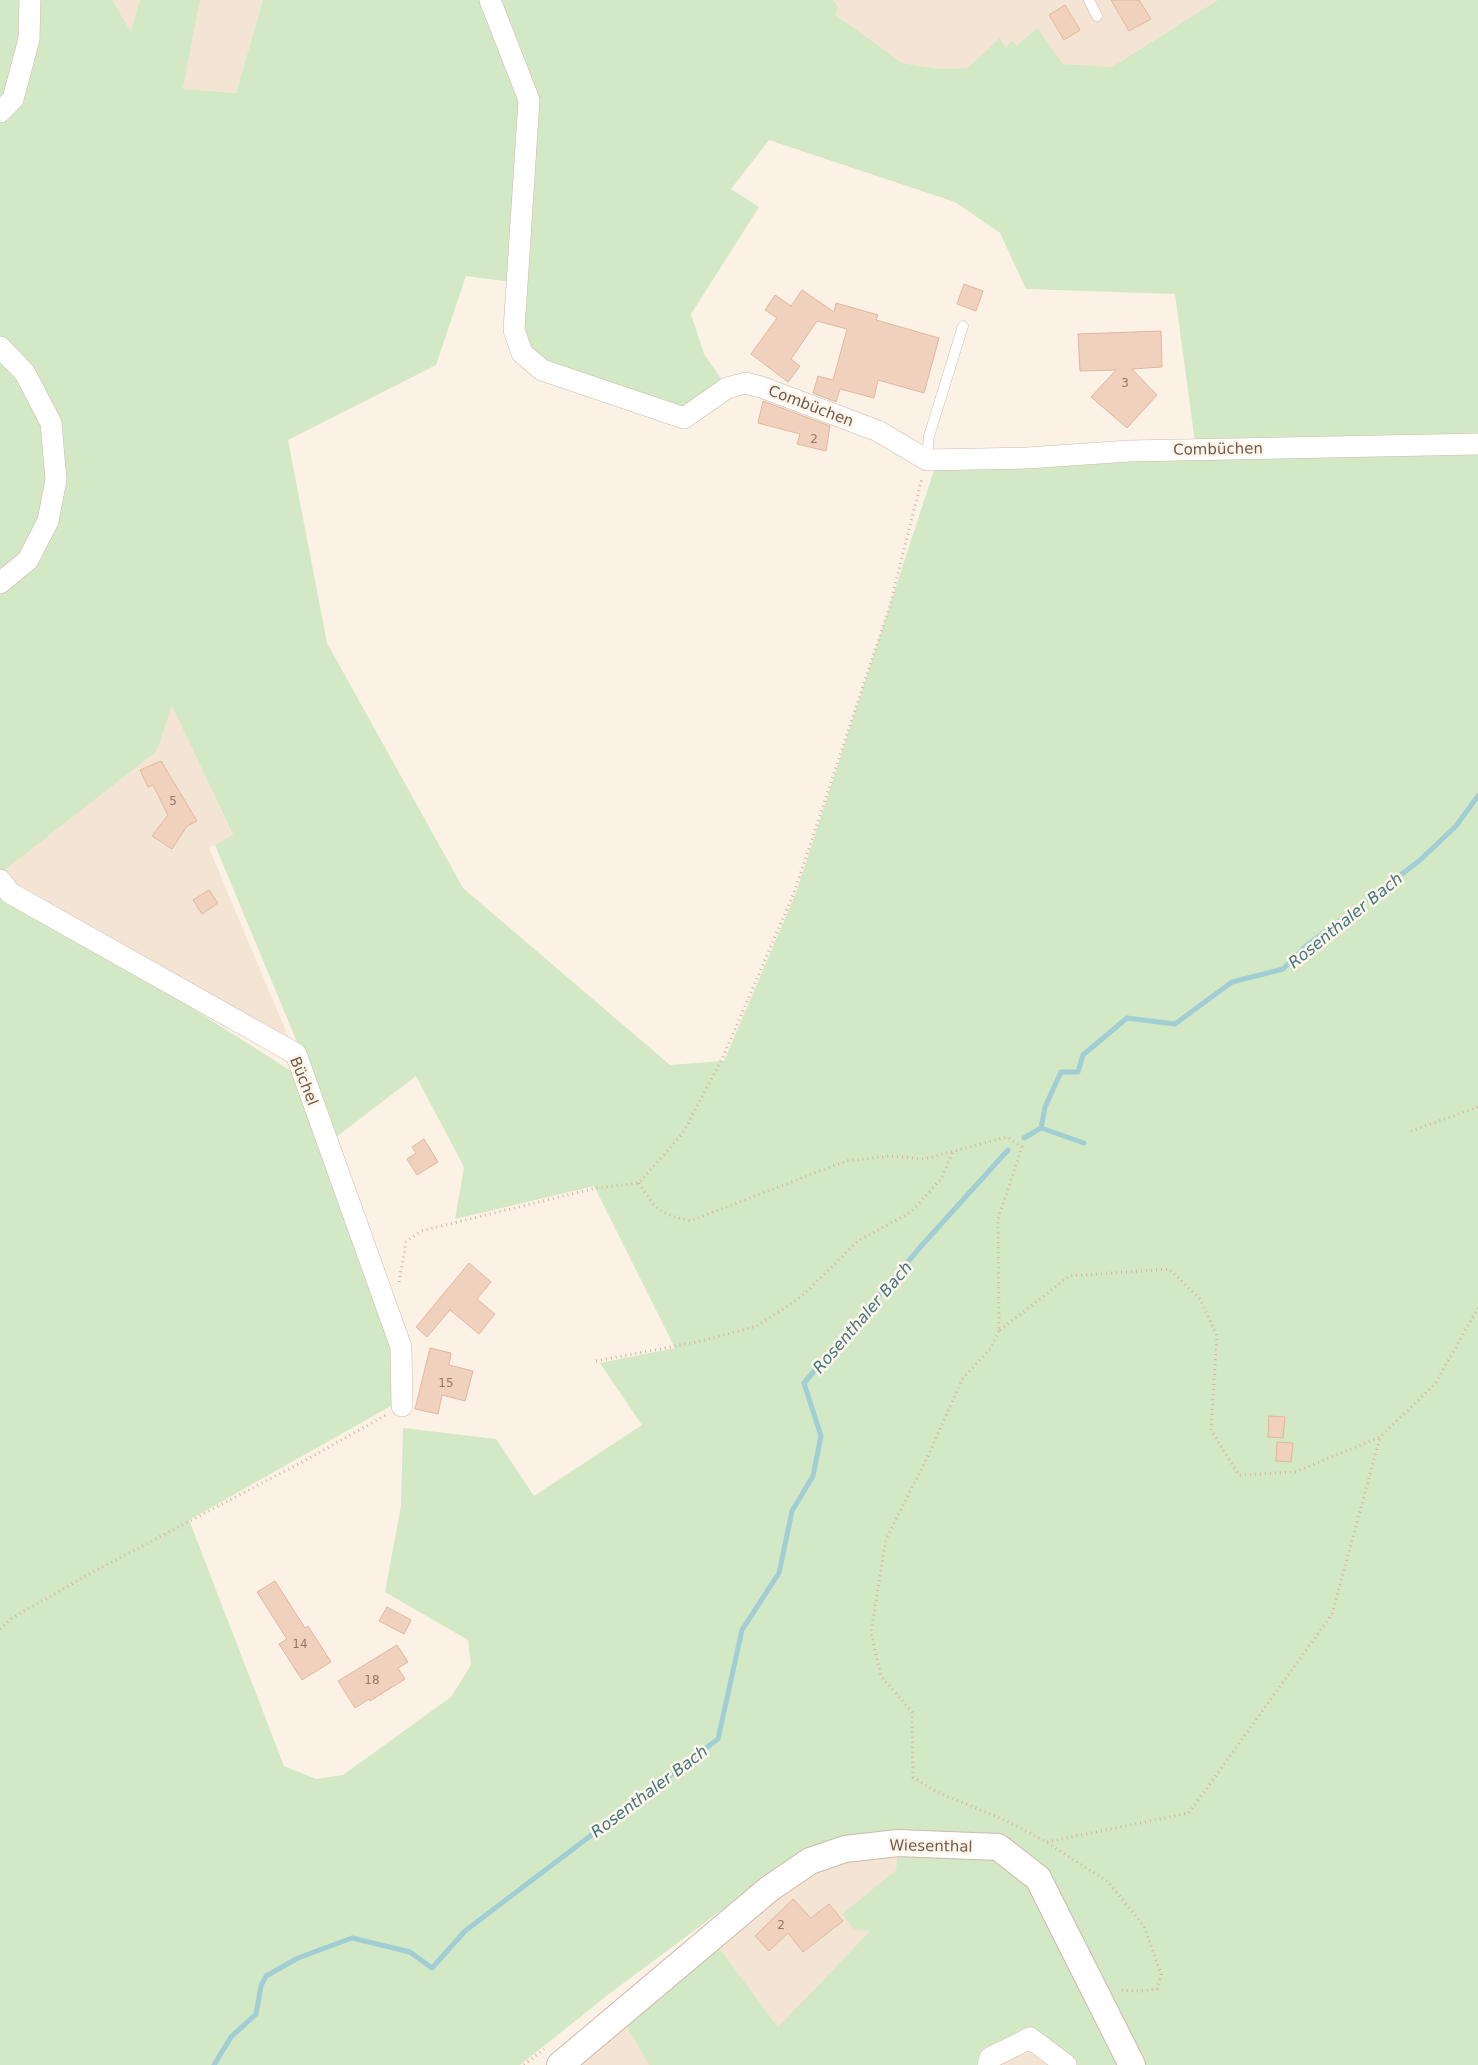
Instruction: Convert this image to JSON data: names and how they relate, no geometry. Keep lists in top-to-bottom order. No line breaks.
{"streets":{"street":["Combüchen","Büchel","Wiesenthal"]},"water":["Rosenthaler Bach"],"house_numbers":["3","2","5","15","14","18","2"]}
